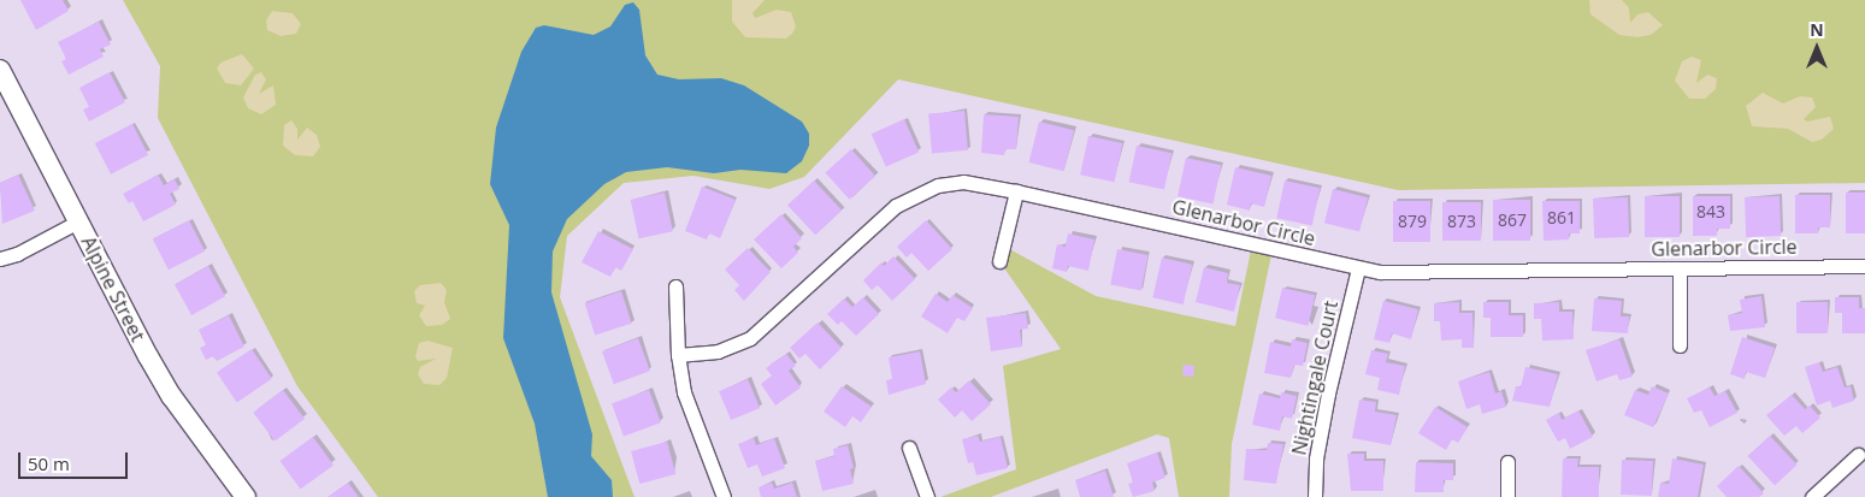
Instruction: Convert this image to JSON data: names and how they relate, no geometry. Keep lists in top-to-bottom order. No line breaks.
{"streets":{"street":["Glenarbor Circle","Alpine Street","Nightingale Court"]},"crossings":[["Glenarbor Circle","Nightingale Court"]],"house_numbers":["843","861","867","879","873"],"scale_bar":"50 m","north":"top"}
